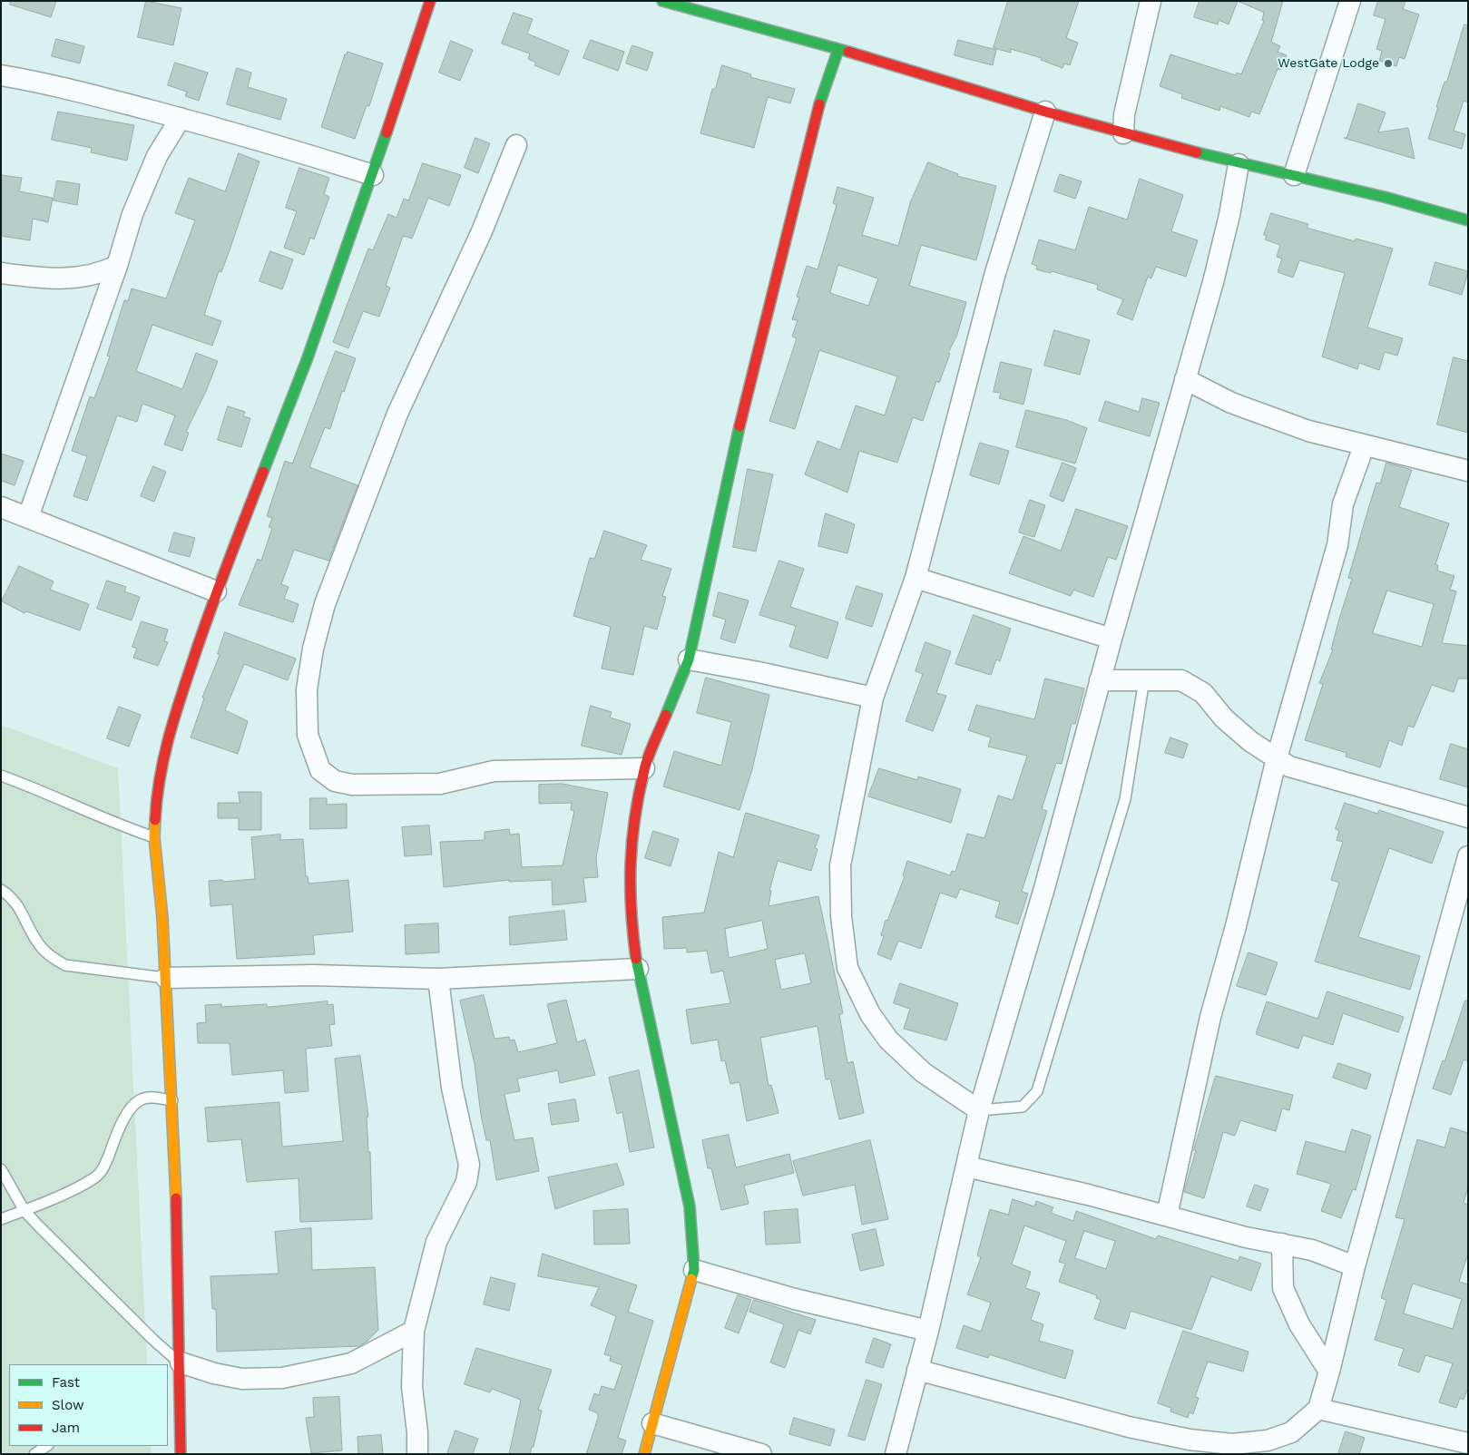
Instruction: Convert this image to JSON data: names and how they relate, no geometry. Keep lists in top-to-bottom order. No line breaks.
{"places":["WestGate Lodge"],"legend":["Fast","Slow","Jam"]}
